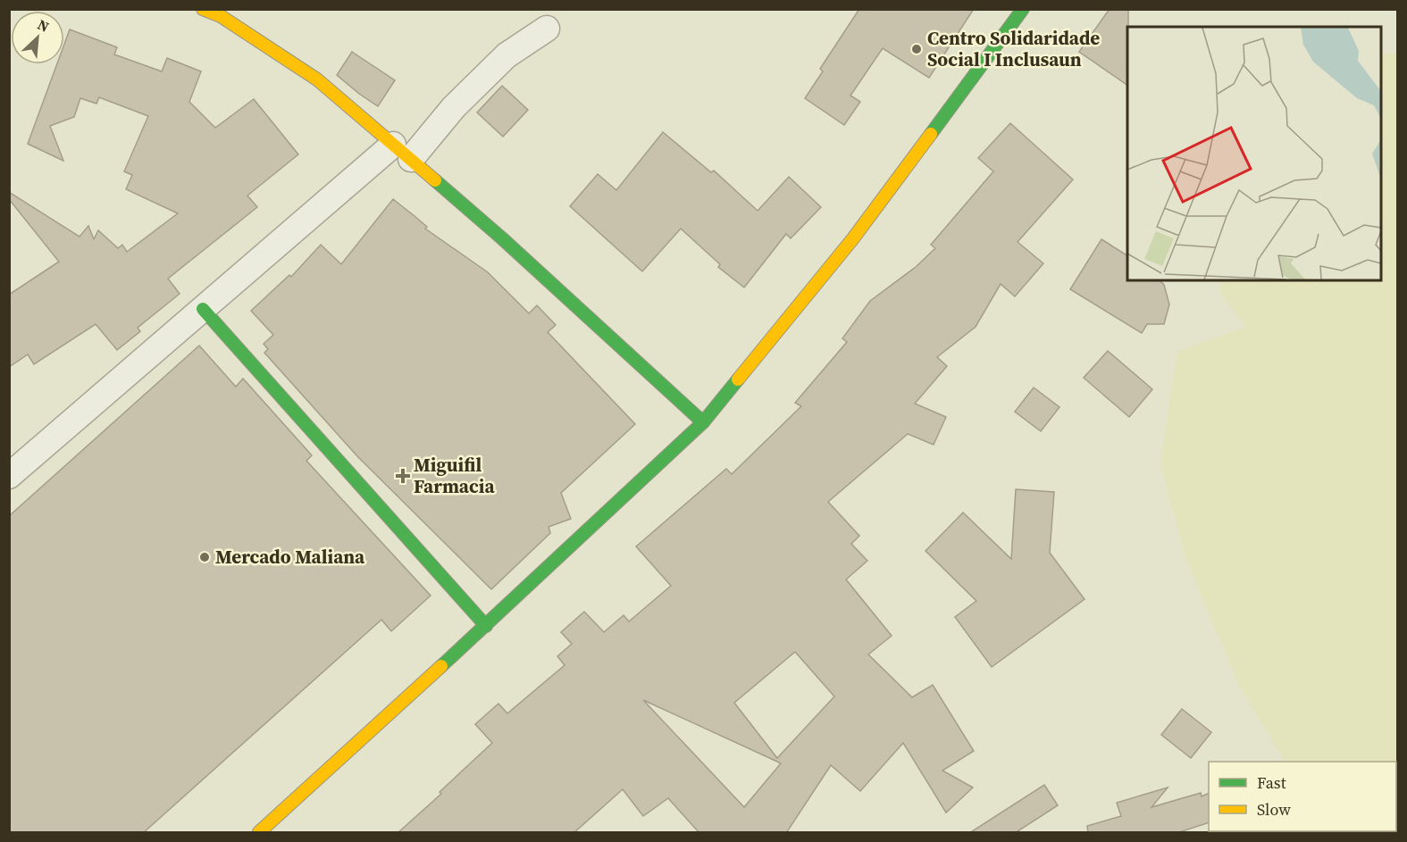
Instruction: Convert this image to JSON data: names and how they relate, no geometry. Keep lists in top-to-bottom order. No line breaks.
{"places":{"other":["Centro Solidaridade Social I Inclusaun","Mercado Maliana"],"health":["Miguifil Farmacia"]},"legend":["Fast","Slow"],"north":"top right"}
